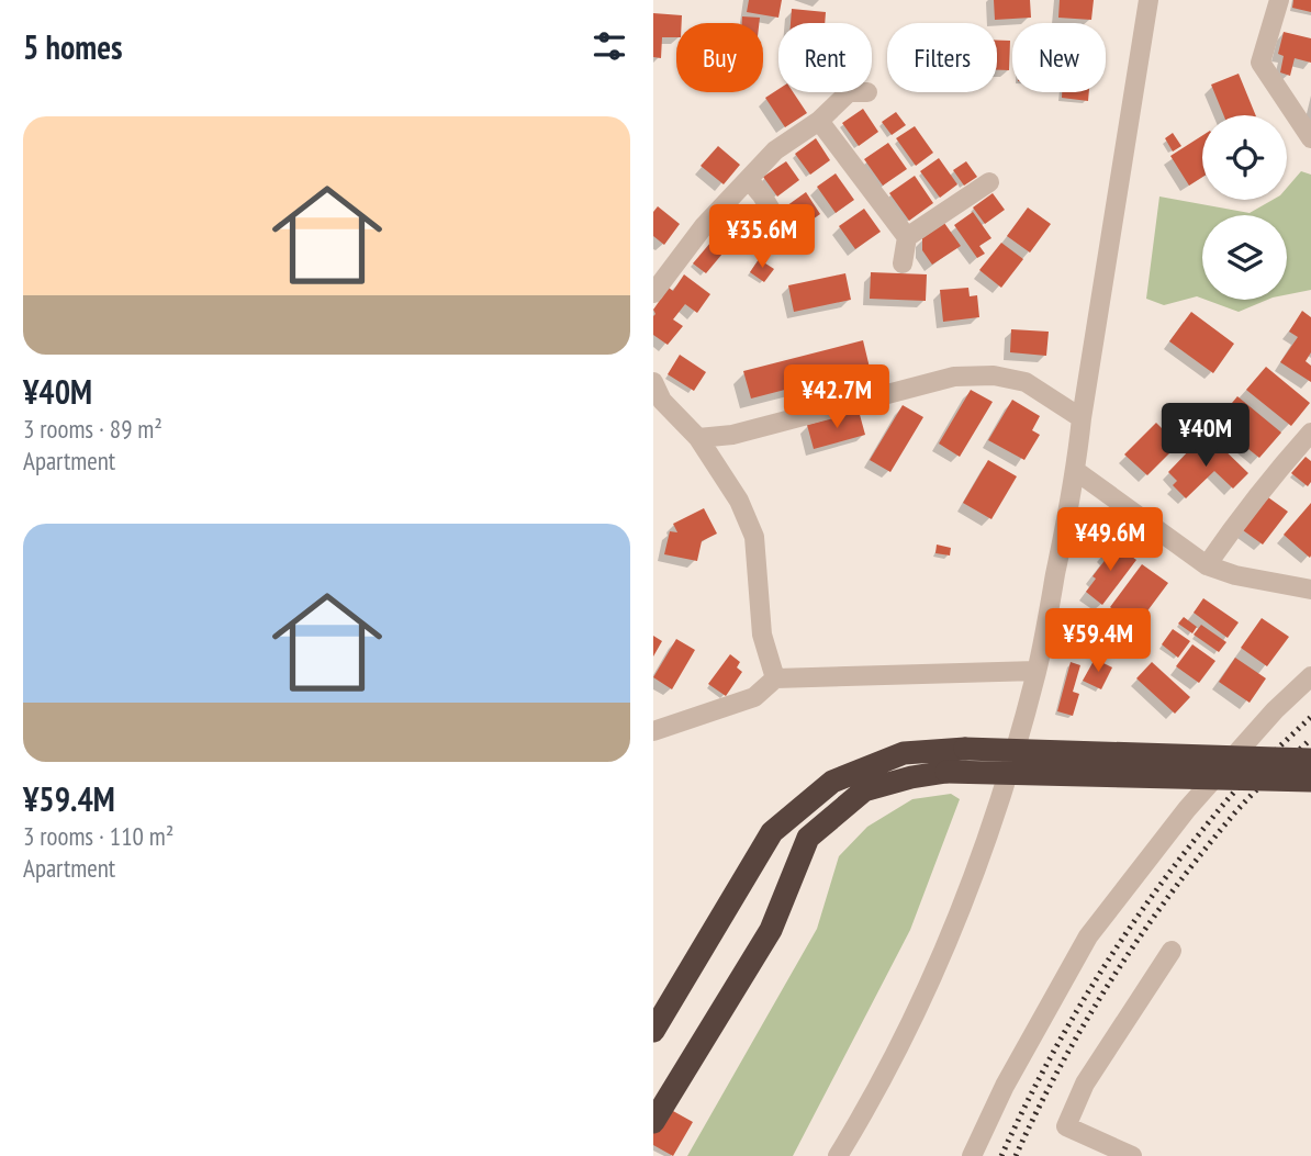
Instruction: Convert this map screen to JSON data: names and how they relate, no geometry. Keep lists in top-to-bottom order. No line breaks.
{"page":{"heading":"5 homes","chip":["Buy","Rent","Filters","New"],"list":[{"name":"¥40M","note":"3 rooms · 89 m² · Apartment"},{"name":"¥59.4M","note":"3 rooms · 110 m² · Apartment"}],"price":["¥35.6M","¥42.7M","¥40M","¥49.6M","¥59.4M"]}}
